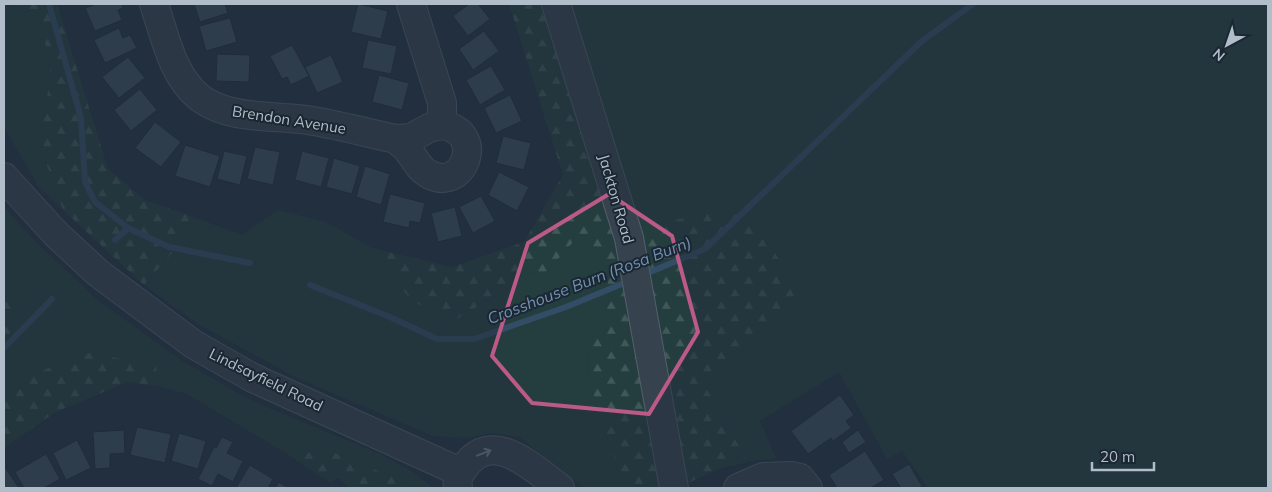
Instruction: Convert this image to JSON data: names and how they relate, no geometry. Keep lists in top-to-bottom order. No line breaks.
{"streets":{"street":["Brendon Avenue","Jackton Road","Lindsayfield Road"]},"water":["Crosshouse Burn (Rosa Burn)"],"scale_bar":"20 m","north":"bottom left"}
